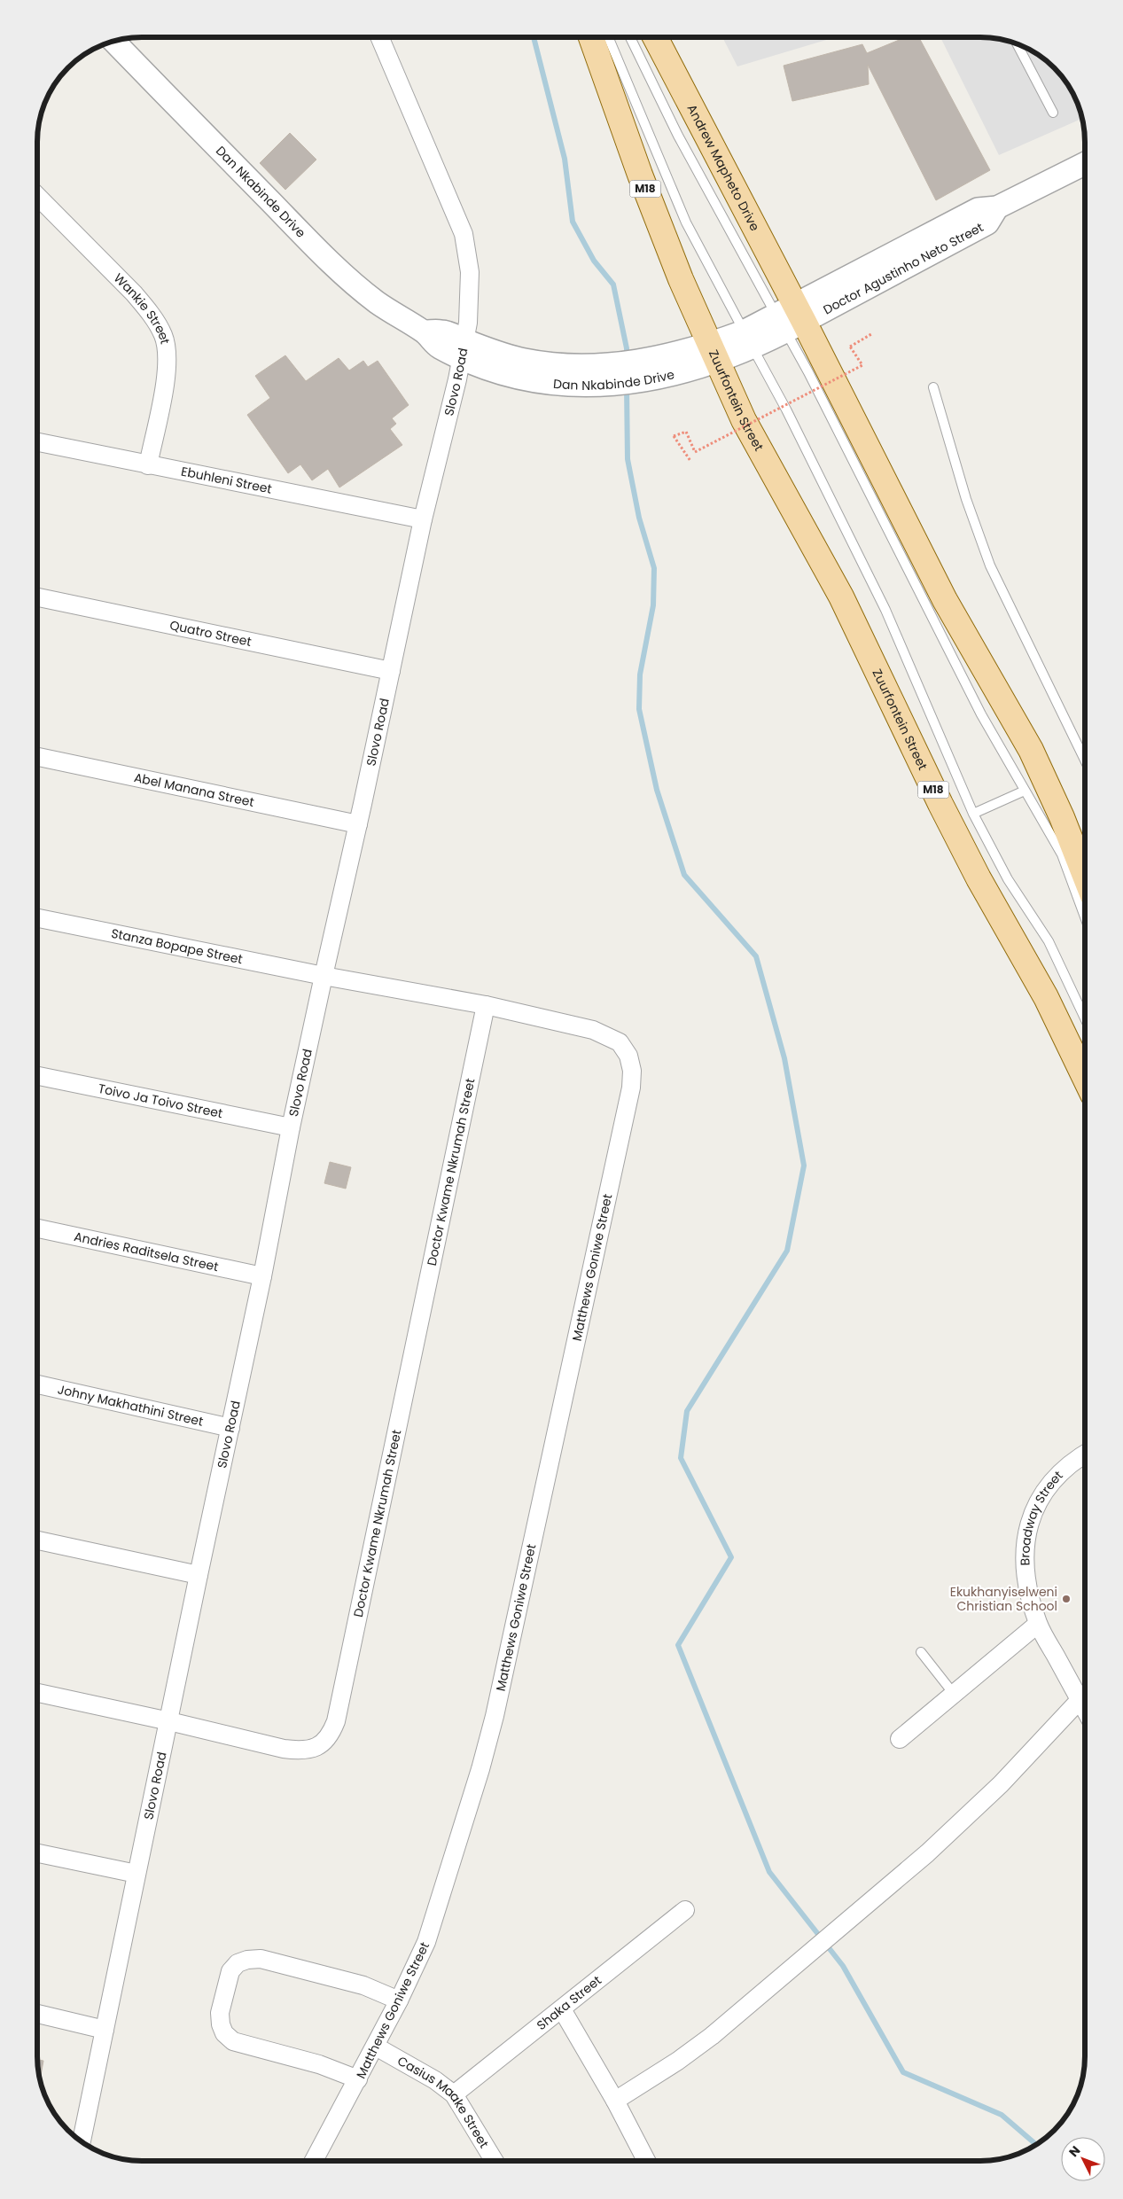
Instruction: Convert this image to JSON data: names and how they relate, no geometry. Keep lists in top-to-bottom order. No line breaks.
{"streets":{"main road":["Andrew Mapheto Drive","M18","Zuurfontein Street"],"street":["Dan Nkabinde Drive","Doctor Agustinho Neto Street","Wankie Street","Slovo Road","Ebuhleni Street","Quatro Street","Abel Manana Street","Stanza Bopape Street","Toivo Ja Toivo Street","Doctor Kwame Nkrumah Street","Andries Raditsela Street","Matthews Goniwe Street","Johny Makhathini Street","Broadway Street","Shaka Street","Casius Maake Street"]},"crossings":[["Andrew Mapheto Drive","Dan Nkabinde Drive"],["Andrew Mapheto Drive","Doctor Agustinho Neto Street"],["M18","Dan Nkabinde Drive"],["M18","Zuurfontein Street"],["Dan Nkabinde Drive","Doctor Agustinho Neto Street"],["Dan Nkabinde Drive","Slovo Road"],["Dan Nkabinde Drive","Zuurfontein Street"],["Wankie Street","Ebuhleni Street"],["Slovo Road","Ebuhleni Street"],["Slovo Road","Quatro Street"],["Slovo Road","Abel Manana Street"],["Slovo Road","Stanza Bopape Street"],["Slovo Road","Toivo Ja Toivo Street"],["Slovo Road","Doctor Kwame Nkrumah Street"],["Slovo Road","Andries Raditsela Street"],["Slovo Road","Johny Makhathini Street"],["Stanza Bopape Street","Doctor Kwame Nkrumah Street"],["Stanza Bopape Street","Matthews Goniwe Street"],["Matthews Goniwe Street","Casius Maake Street"],["Shaka Street","Casius Maake Street"]],"places":["Ekukhanyiselweni Christian School"],"north":"top left"}
